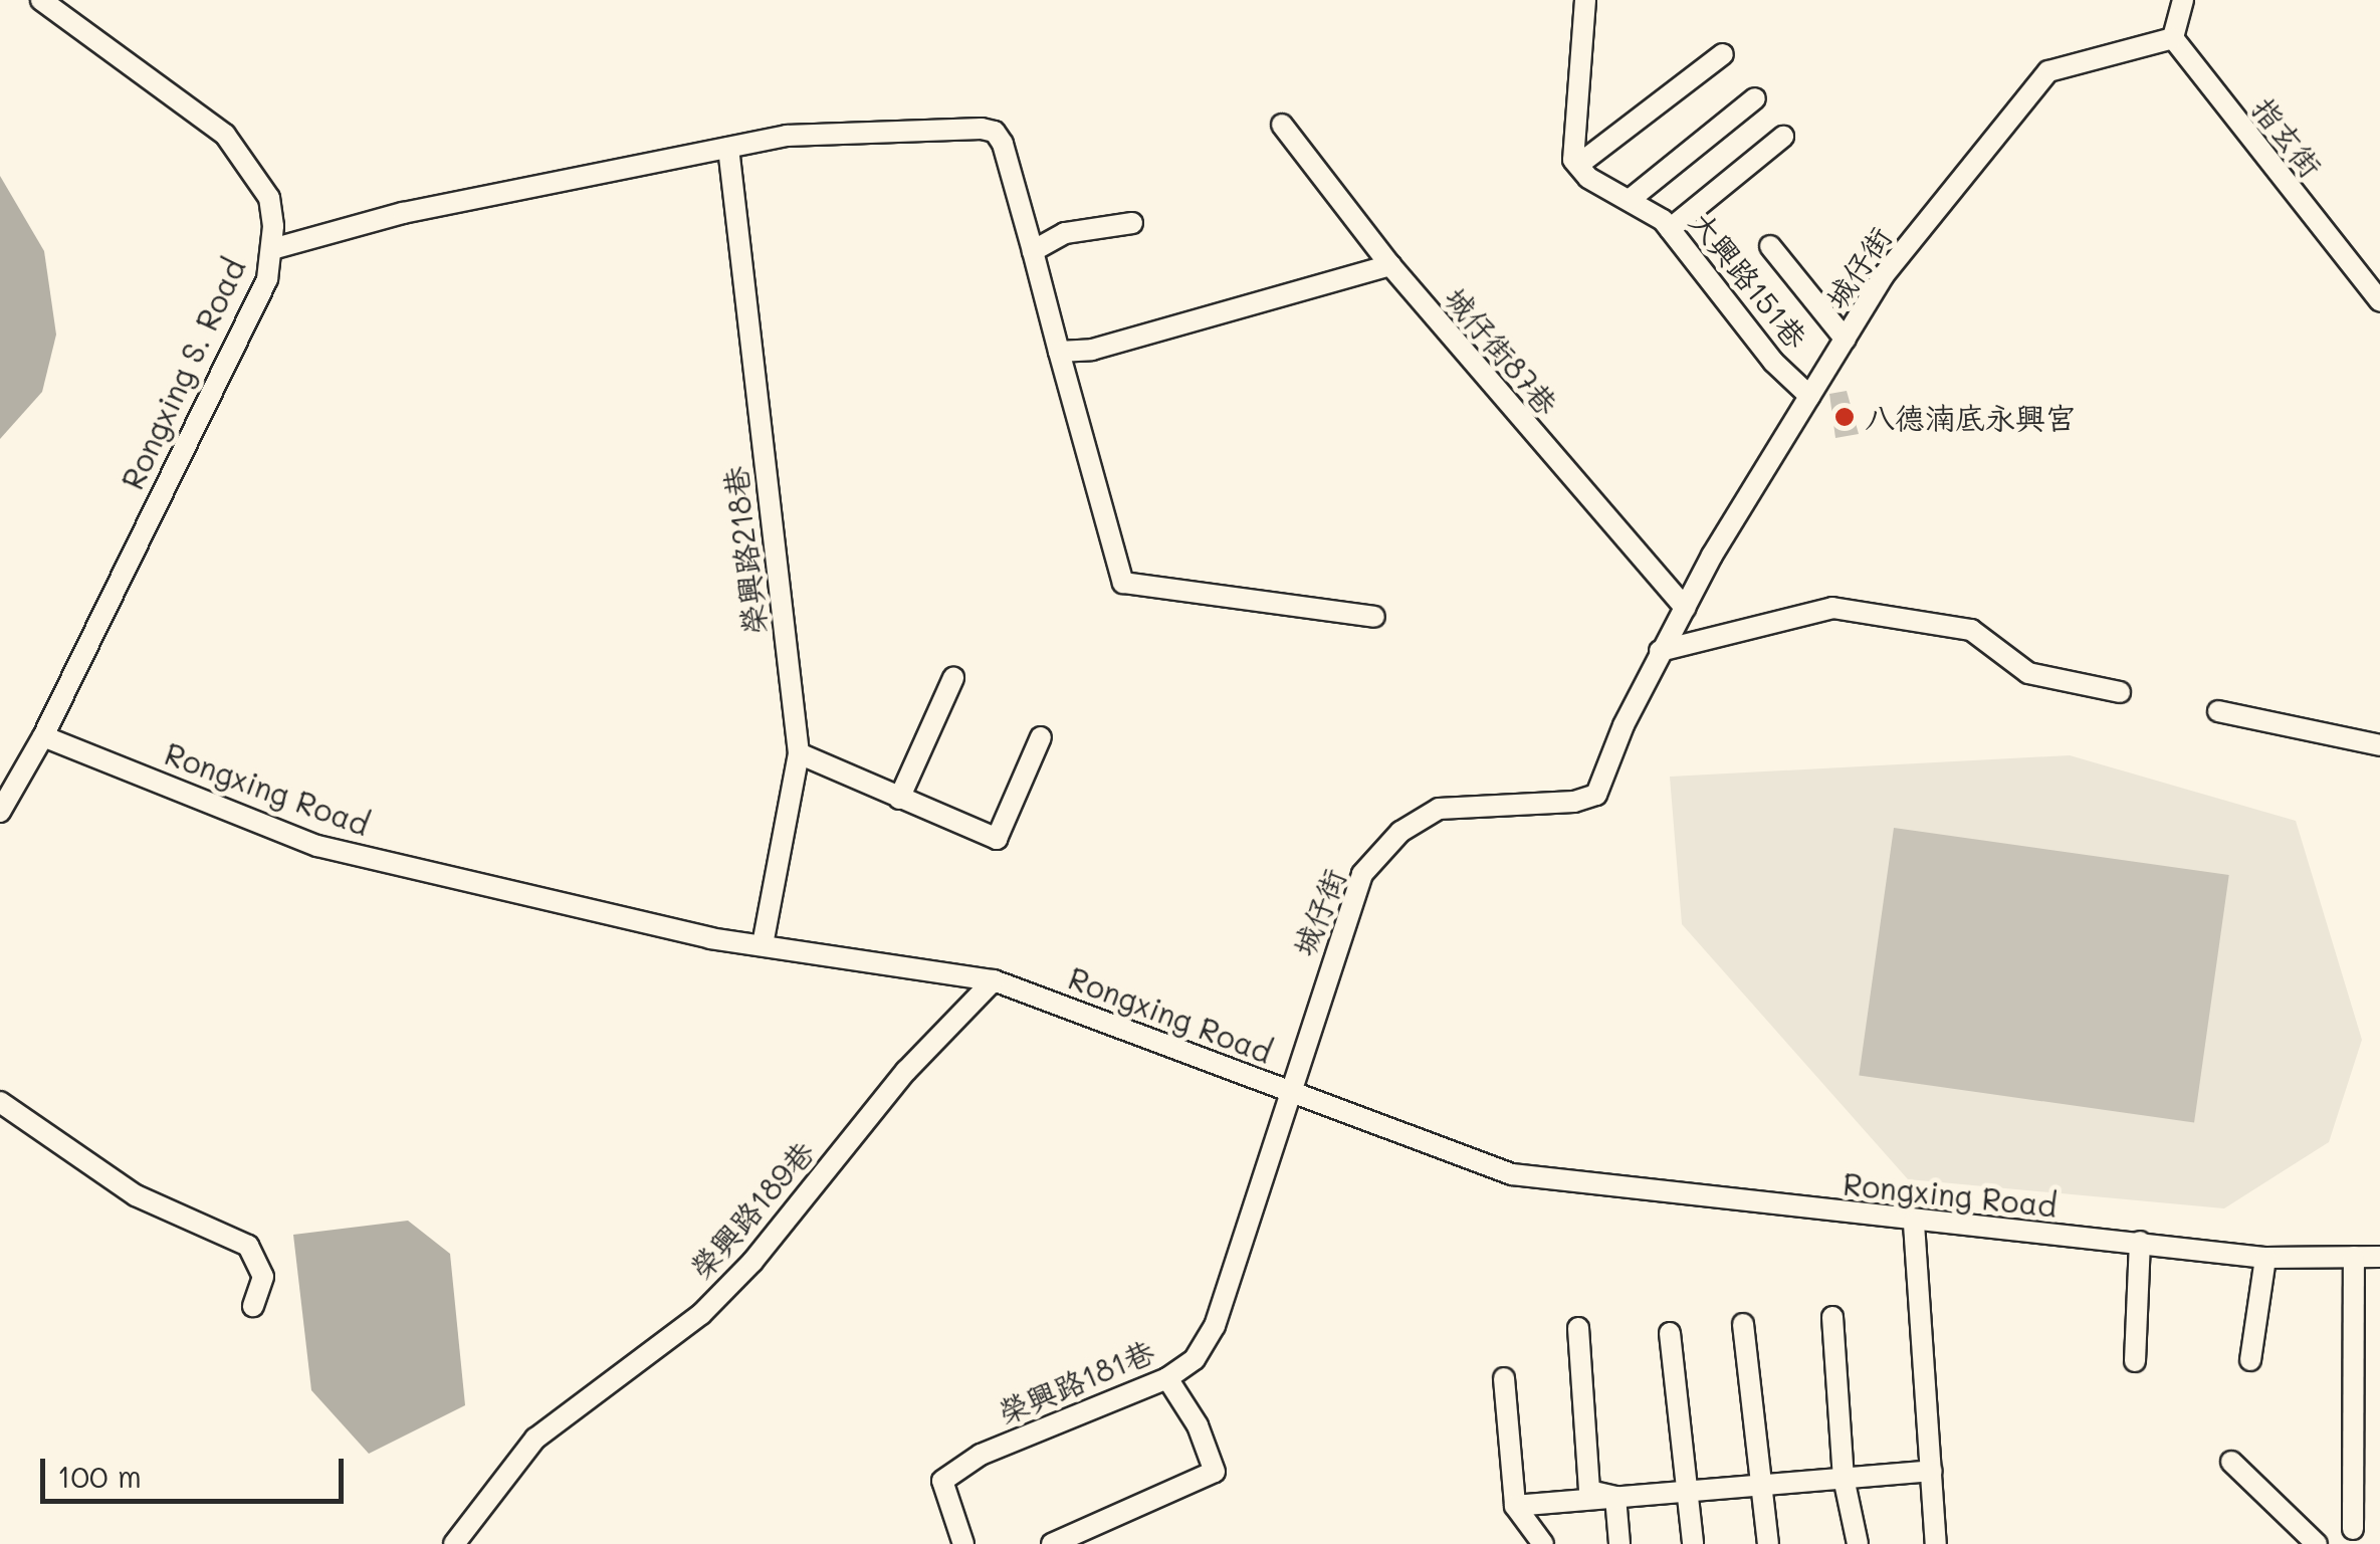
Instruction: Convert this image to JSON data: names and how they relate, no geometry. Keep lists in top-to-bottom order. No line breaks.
{"streets":{"street":["指玄街","城仔街","大興路151巷","城仔街87巷","Rongxing S. Road","榮興路218巷","Rongxing Road","榮興路189巷","榮興路181巷"]},"crossings":[["指玄街","城仔街"],["城仔街","大興路151巷"],["城仔街","城仔街87巷"],["城仔街","Rongxing Road"],["城仔街","榮興路181巷"],["Rongxing S. Road","Rongxing Road"],["榮興路218巷","Rongxing Road"],["Rongxing Road","榮興路189巷"],["Rongxing Road","榮興路181巷"]],"places":["八德湳底永興宮"],"scale_bar":"100 m"}
